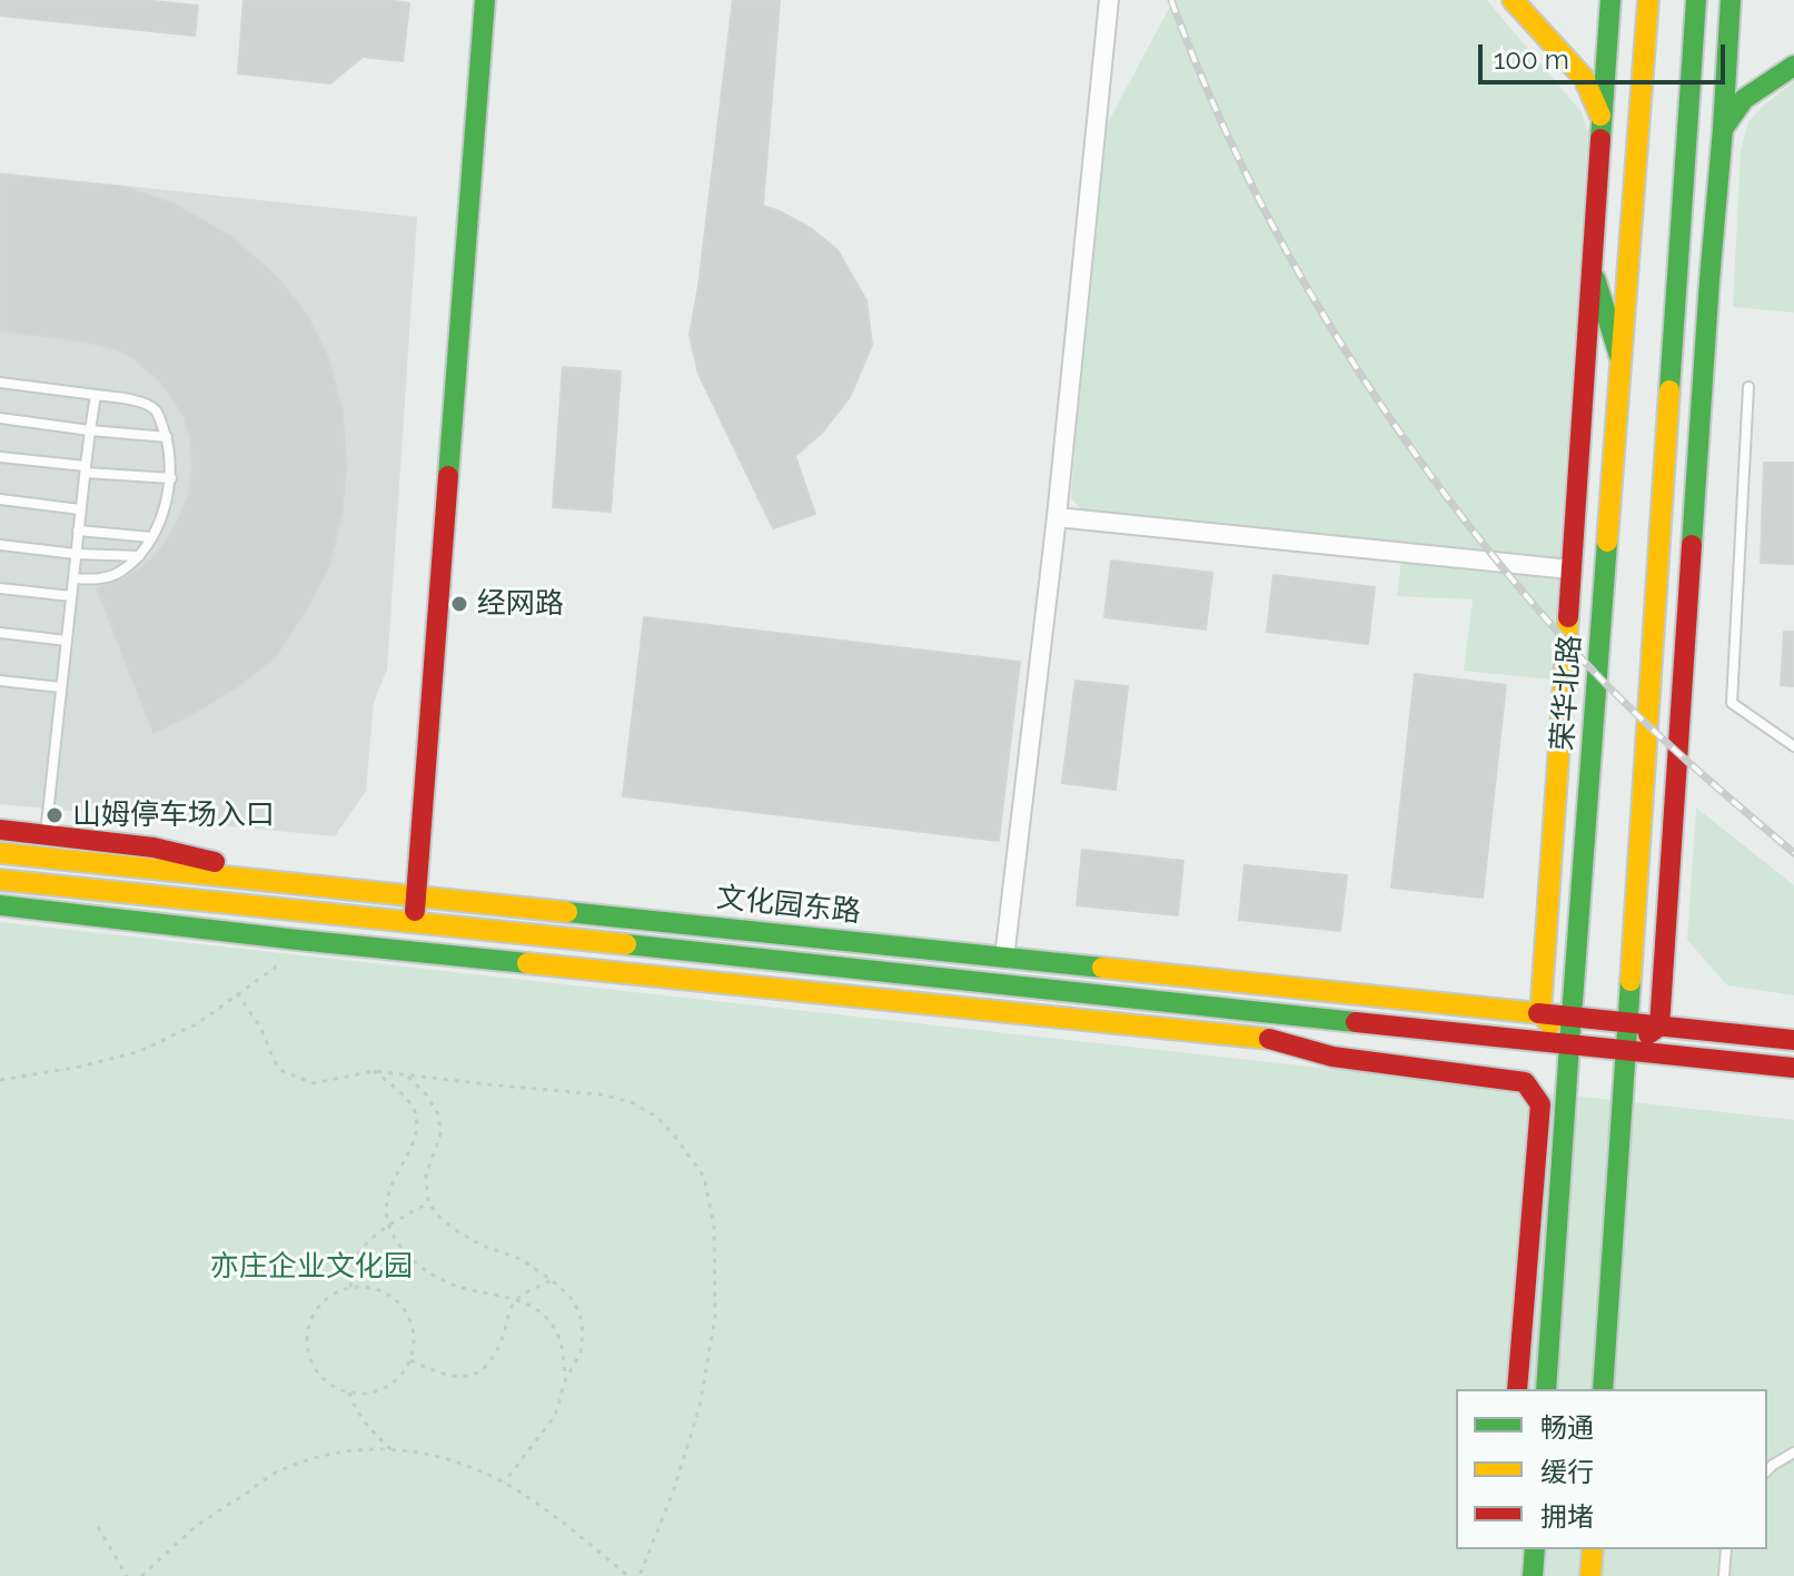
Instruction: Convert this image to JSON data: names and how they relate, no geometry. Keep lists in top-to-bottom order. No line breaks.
{"streets":{"main road":["荣华北路","文化园东路"]},"crossings":[["荣华北路","文化园东路"]],"parks":["亦庄企业文化园"],"places":["经网路","山姆停车场入口"],"legend":["畅通","缓行","拥堵"],"scale_bar":"100 m"}
